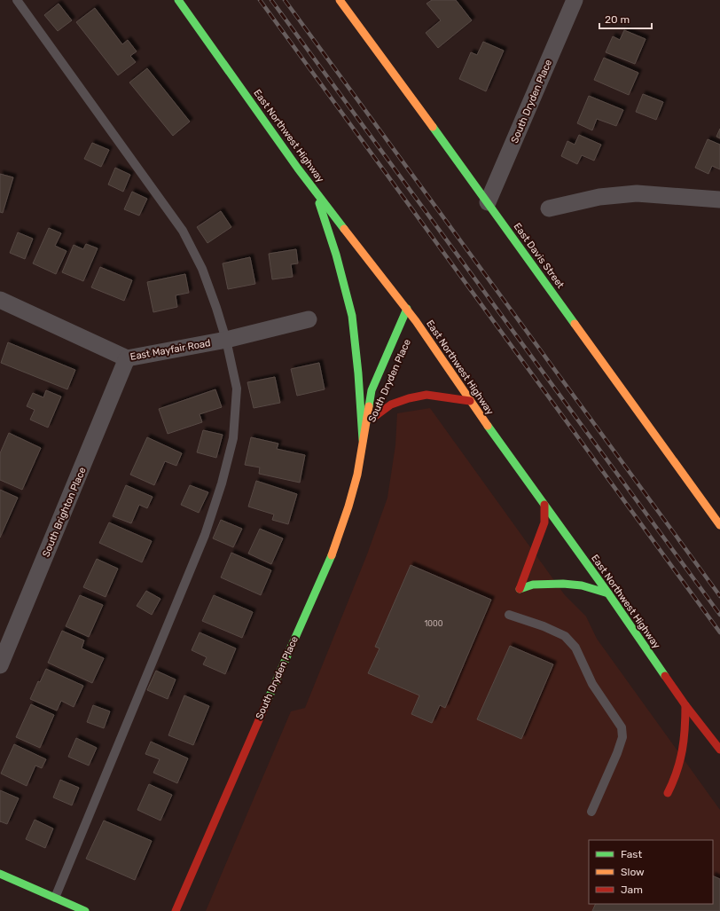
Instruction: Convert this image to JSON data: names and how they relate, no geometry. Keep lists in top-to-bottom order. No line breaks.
{"streets":{"main road":["South Dryden Place","East Northwest Highway","East Davis Street"],"street":["East Mayfair Road","South Brighton Place"]},"crossings":[["South Dryden Place","East Northwest Highway"],["South Dryden Place","East Davis Street"],["East Mayfair Road","South Brighton Place"]],"house_numbers":["1000"],"legend":["Fast","Slow","Jam"],"scale_bar":"20 m"}
